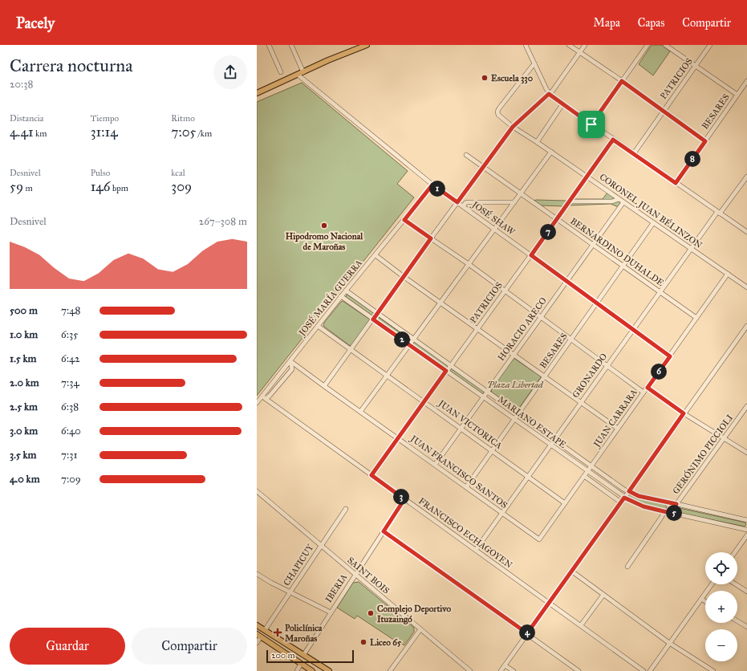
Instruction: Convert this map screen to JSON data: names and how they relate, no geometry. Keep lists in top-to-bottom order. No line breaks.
{"streets":{"street":["PATRICIOS","BESARES","CORONEL JUAN BÉLINZON","JOSÉ SHAW","BERNARDINO DUHALDE","JOSÉ MARÍA GUERRA","HORACIO ARECO","GRONARDO","JUAN CARRARA","MARIANO ESTAPE","JUAN VICTORICA","GERÓNIMO PICCIOLI","JUAN FRANCISCO SANTOS","FRANCISCO ECHAGOYEN","CHAPICUY","SAINT BOIS","IBERIA"]},"crossings":[["PATRICIOS","CORONEL JUAN BÉLINZON"],["PATRICIOS","JOSÉ SHAW"],["PATRICIOS","BERNARDINO DUHALDE"],["PATRICIOS","MARIANO ESTAPE"],["PATRICIOS","JUAN VICTORICA"],["PATRICIOS","JUAN FRANCISCO SANTOS"],["PATRICIOS","FRANCISCO ECHAGOYEN"],["BESARES","CORONEL JUAN BÉLINZON"],["BESARES","JOSÉ SHAW"],["BESARES","BERNARDINO DUHALDE"],["BESARES","MARIANO ESTAPE"],["BESARES","JUAN VICTORICA"],["BESARES","JUAN FRANCISCO SANTOS"],["CORONEL JUAN BÉLINZON","HORACIO ARECO"],["CORONEL JUAN BÉLINZON","GRONARDO"],["CORONEL JUAN BÉLINZON","JUAN CARRARA"],["JOSÉ SHAW","JOSÉ MARÍA GUERRA"],["JOSÉ SHAW","HORACIO ARECO"],["JOSÉ SHAW","GRONARDO"],["JOSÉ SHAW","JUAN CARRARA"],["BERNARDINO DUHALDE","HORACIO ARECO"],["BERNARDINO DUHALDE","GRONARDO"],["BERNARDINO DUHALDE","JUAN CARRARA"],["JOSÉ MARÍA GUERRA","MARIANO ESTAPE"],["JOSÉ MARÍA GUERRA","JUAN VICTORICA"],["JOSÉ MARÍA GUERRA","JUAN FRANCISCO SANTOS"],["JOSÉ MARÍA GUERRA","FRANCISCO ECHAGOYEN"],["HORACIO ARECO","MARIANO ESTAPE"],["HORACIO ARECO","JUAN VICTORICA"],["HORACIO ARECO","JUAN FRANCISCO SANTOS"],["GRONARDO","MARIANO ESTAPE"],["GRONARDO","JUAN VICTORICA"],["GRONARDO","JUAN FRANCISCO SANTOS"],["GRONARDO","FRANCISCO ECHAGOYEN"],["JUAN CARRARA","MARIANO ESTAPE"],["JUAN CARRARA","JUAN VICTORICA"],["JUAN CARRARA","JUAN FRANCISCO SANTOS"],["MARIANO ESTAPE","GERÓNIMO PICCIOLI"],["FRANCISCO ECHAGOYEN","IBERIA"],["CHAPICUY","SAINT BOIS"],["SAINT BOIS","IBERIA"]],"parks":["Plaza Libertad"],"places":{"other":["Escuela 330","Hipodromo Nacional de Maroñas","Complejo Deportivo Ituzaingó","Liceo 65"],"health":["Policlínica Maroñas"]},"scale_bar":"200 m","page":{"header":"Pacely","nav":["Mapa","Capas","Compartir"],"heading":["Carrera nocturna","20:38"],"stats":[["Distancia","4.41 km"],["Tiempo","31:14"],["Ritmo","7:05 /km"],["Desnivel","59 m"],["Pulso","146 bpm"],["kcal","309"]],"pins":["8","1","7","2","6","3","5","4"],"chart":["Desnivel","267–308 m"],"list":[{"name":"500 m","note":"7:48"},{"name":"1.0 km","note":"6:35"},{"name":"1.5 km","note":"6:42"},{"name":"2.0 km","note":"7:34"},{"name":"2.5 km","note":"6:38"},{"name":"3.0 km","note":"6:40"},{"name":"3.5 km","note":"7:31"},{"name":"4.0 km","note":"7:09"}],"map_buttons":["+","−"],"buttons":["Guardar","Compartir"],"scale":"200 m"}}
